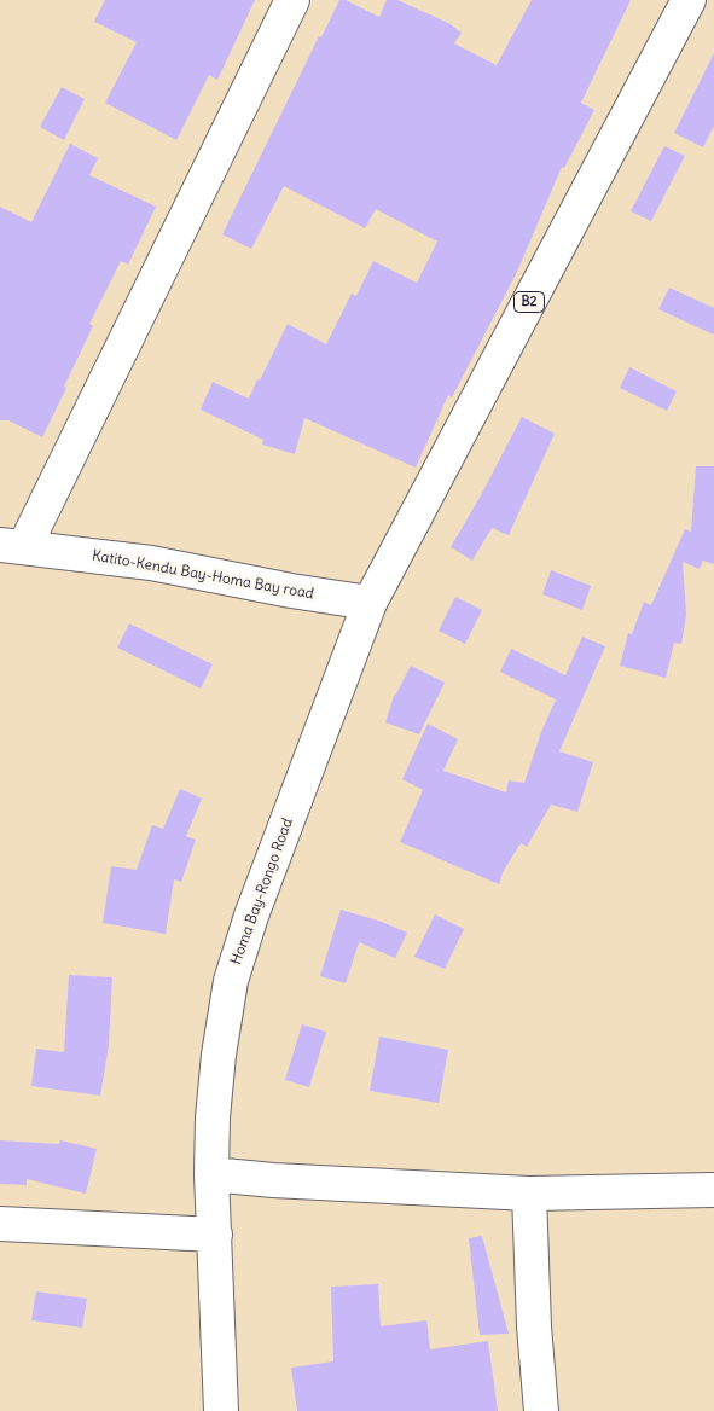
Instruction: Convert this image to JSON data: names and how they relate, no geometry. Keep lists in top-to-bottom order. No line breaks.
{"streets":{"main road":["B2","Katito-Kendu Bay-Homa Bay road","Homa Bay-Rongo Road"]},"crossings":[["B2","Katito-Kendu Bay-Homa Bay road"],["B2","Homa Bay-Rongo Road"],["Katito-Kendu Bay-Homa Bay road","Homa Bay-Rongo Road"]]}
